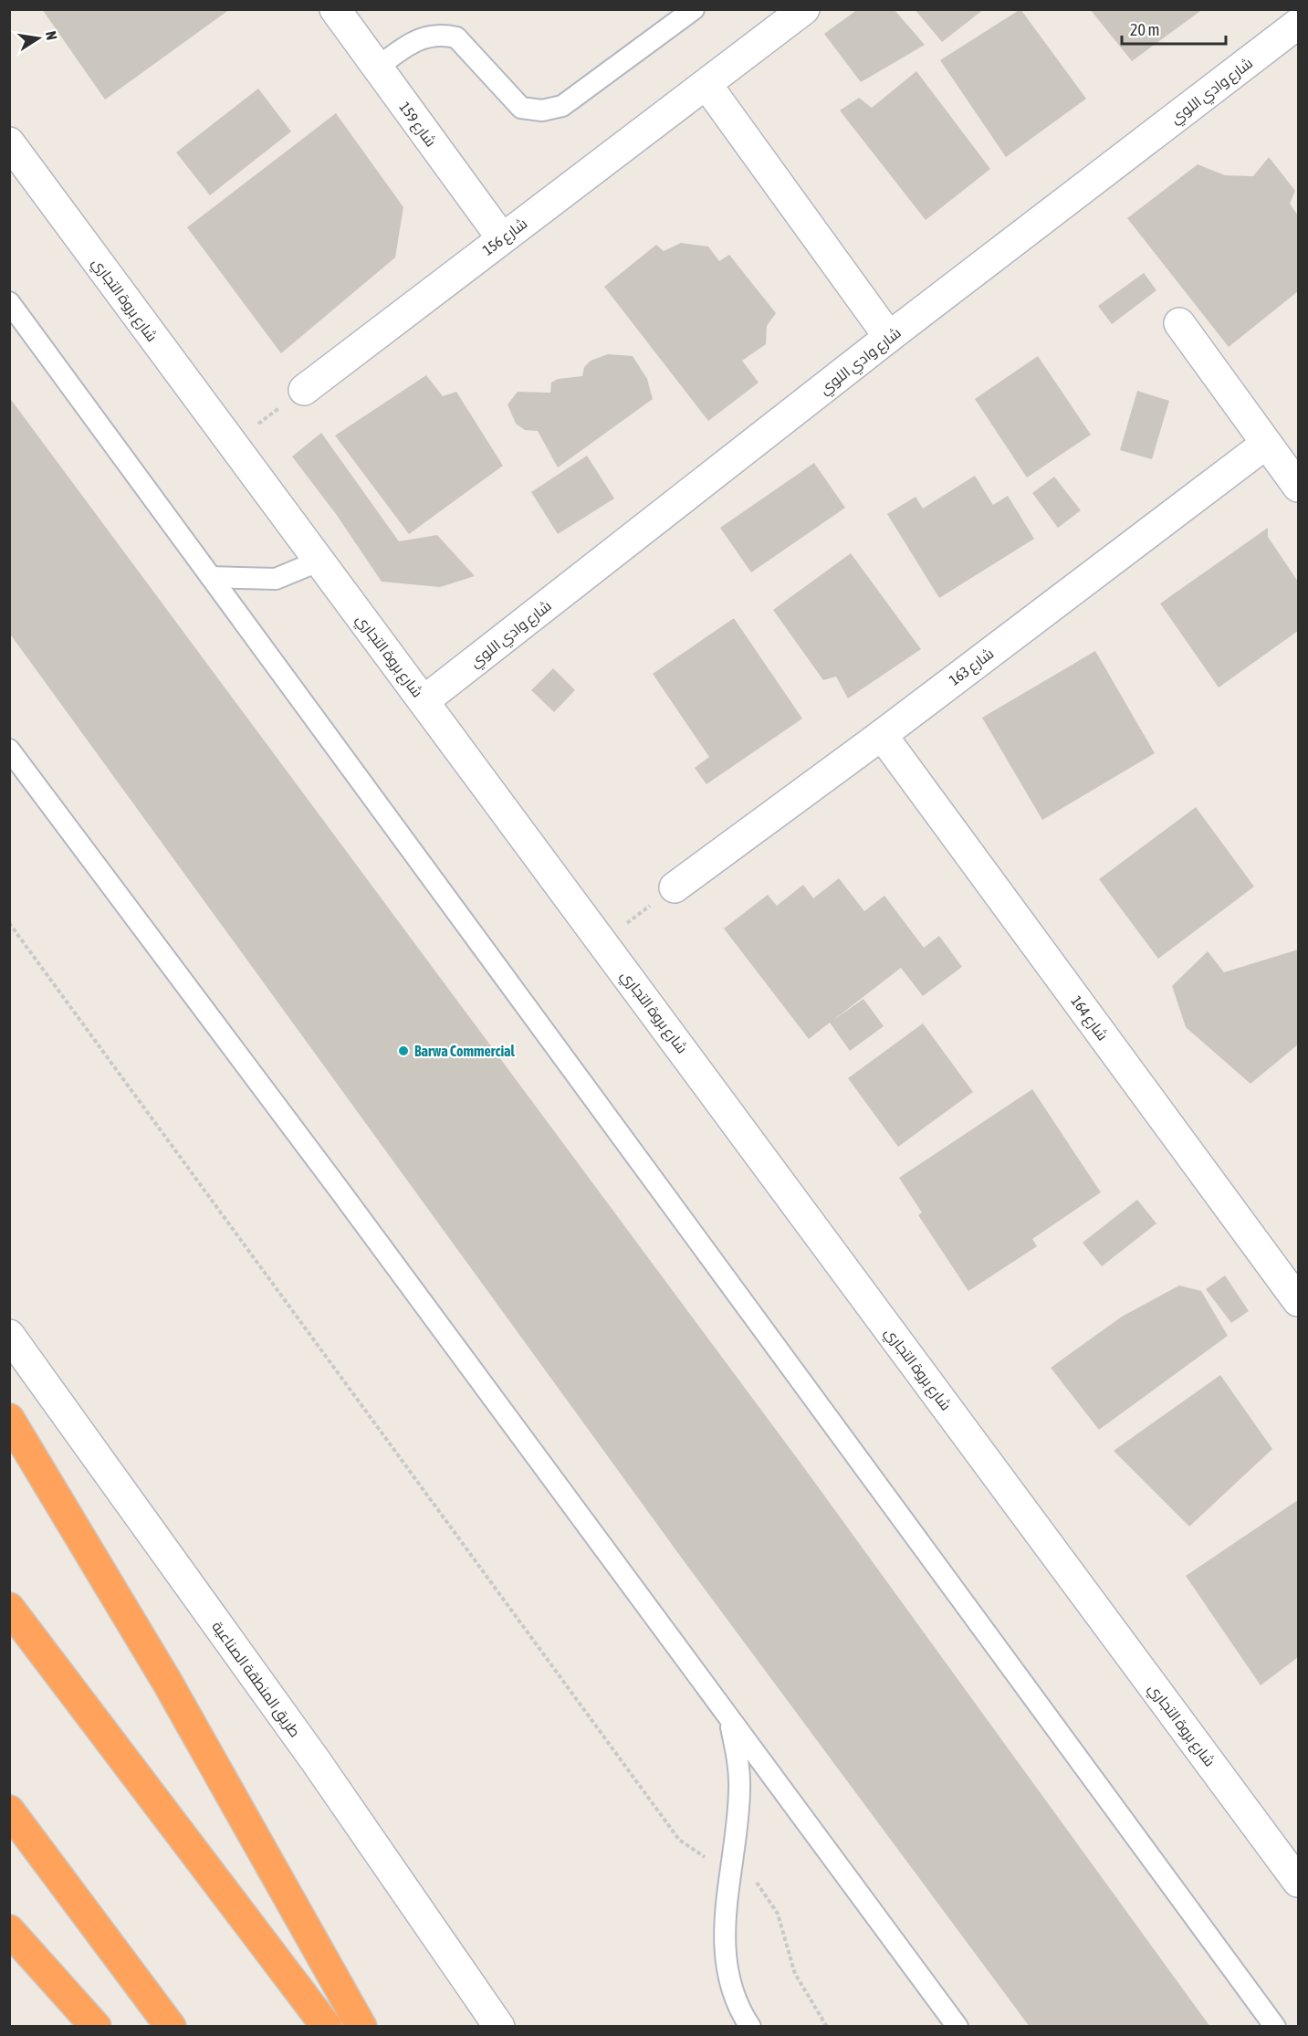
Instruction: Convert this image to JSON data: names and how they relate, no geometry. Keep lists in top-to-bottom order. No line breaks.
{"streets":{"street":["شارع وادي اللوي","شارع 159","شارع 156","شارع بروة التجاري","شارع 163","شارع 164","طريق المنطقة الصناعية"]},"crossings":[["شارع وادي اللوي","شارع بروة التجاري"],["شارع 159","شارع 156"],["شارع 163","شارع 164"]],"places":["Barwa Commercial"],"scale_bar":"20 m","north":"right"}
